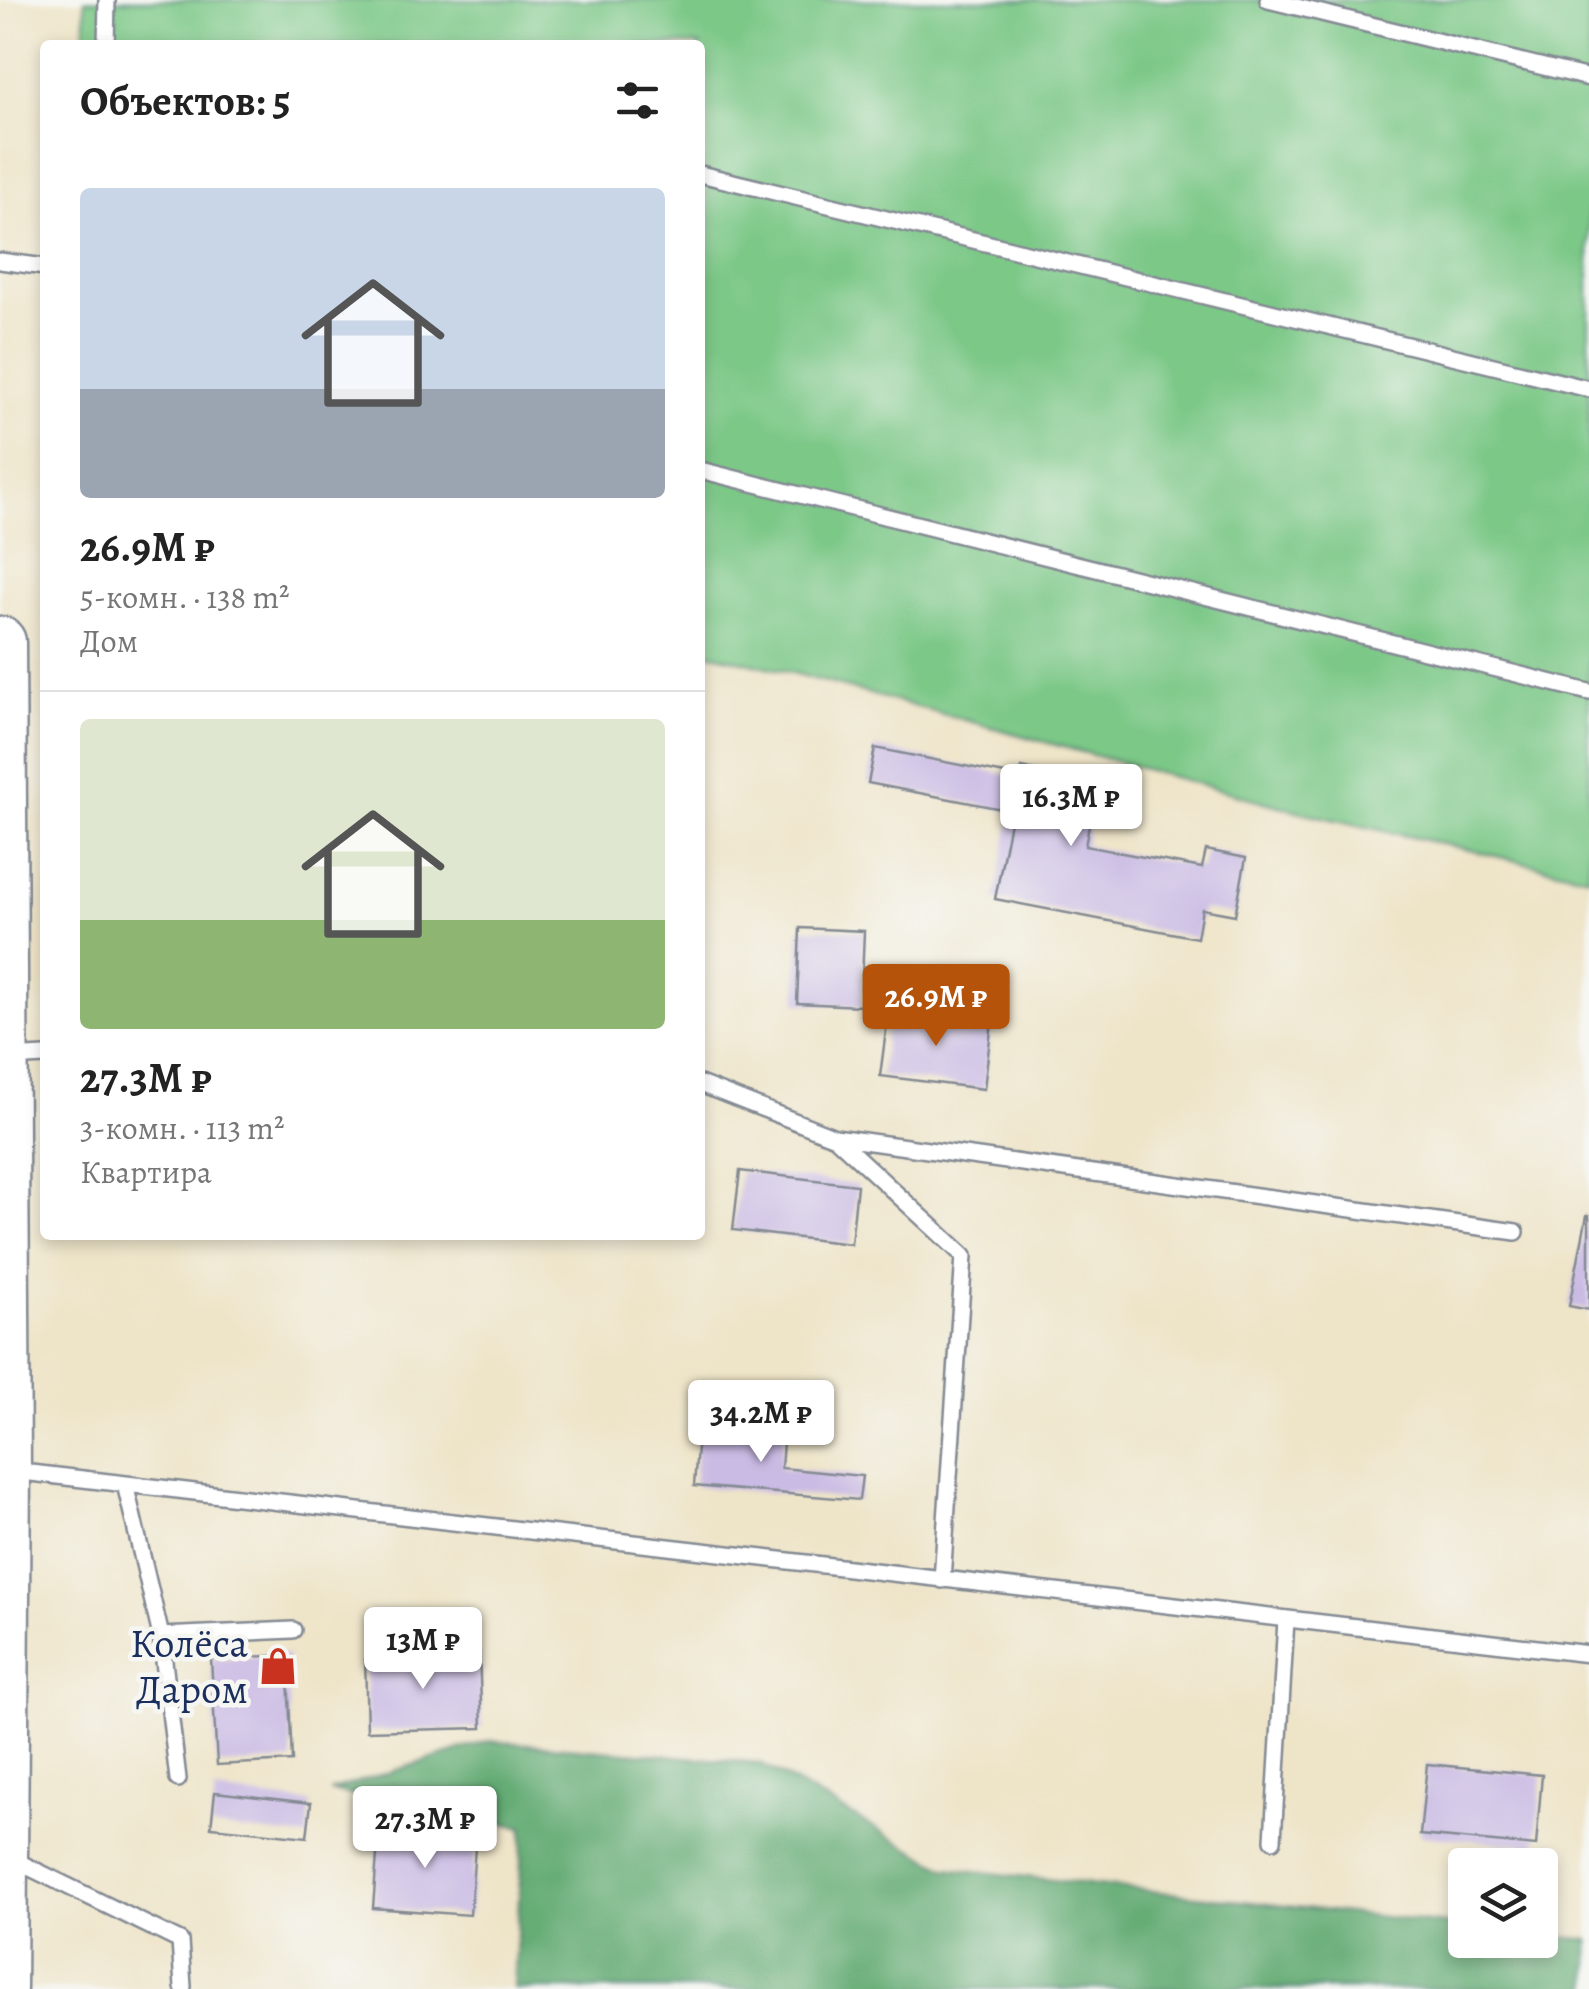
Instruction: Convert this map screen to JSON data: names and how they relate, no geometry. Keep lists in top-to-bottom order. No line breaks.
{"places":{"shop":["Колёса Даром"]},"page":{"heading":"Объектов: 5","list":[{"name":"26.9M ₽","note":"5-комн. · 138 m² · Дом"},{"name":"27.3M ₽","note":"3-комн. · 113 m² · Квартира"}],"price":["16.3M ₽","26.9M ₽","34.2M ₽","13M ₽","27.3M ₽"]}}
